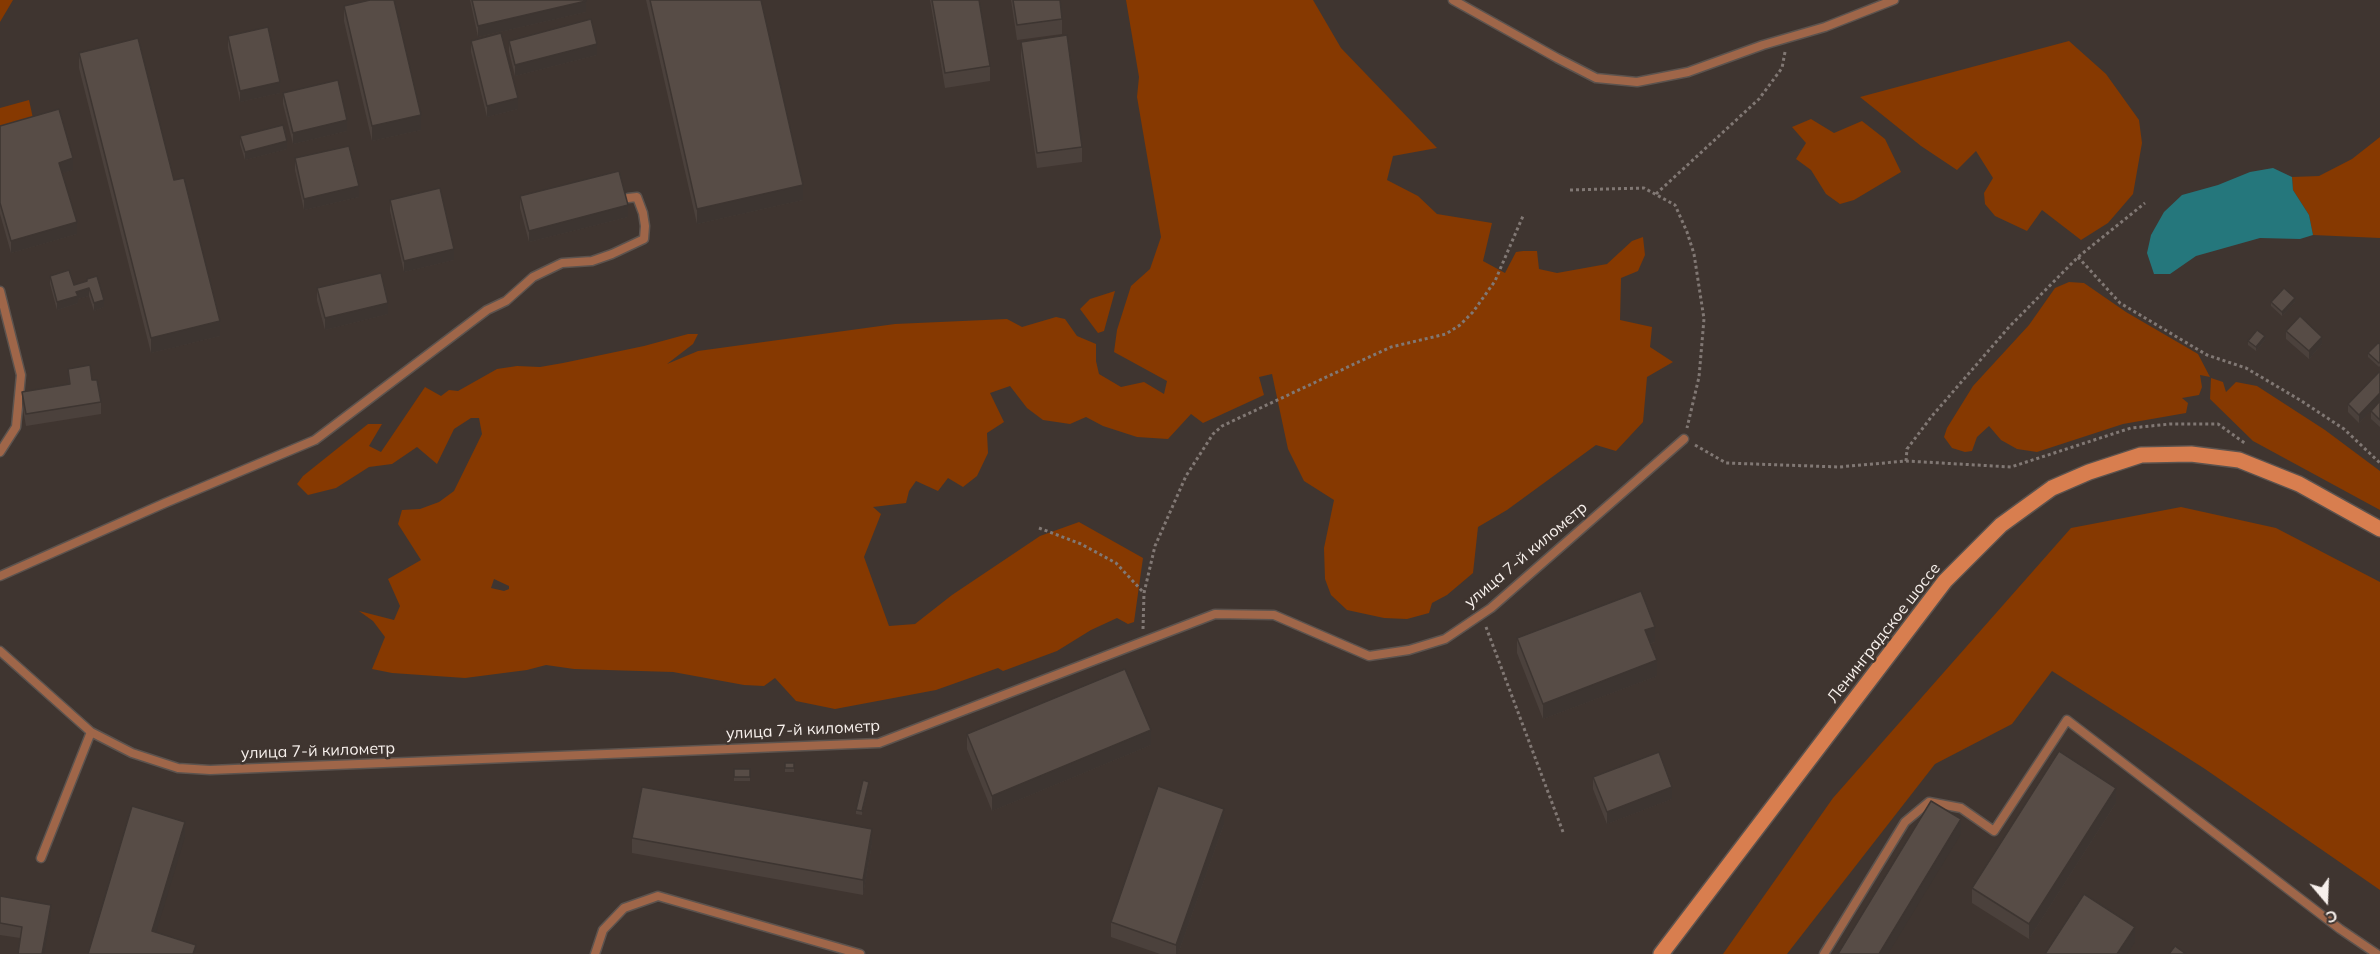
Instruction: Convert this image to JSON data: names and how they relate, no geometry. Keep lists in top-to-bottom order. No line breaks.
{"streets":{"main road":["Ленинградское шоссе"],"lane":["улица 7-й километр"]},"north":"bottom"}
